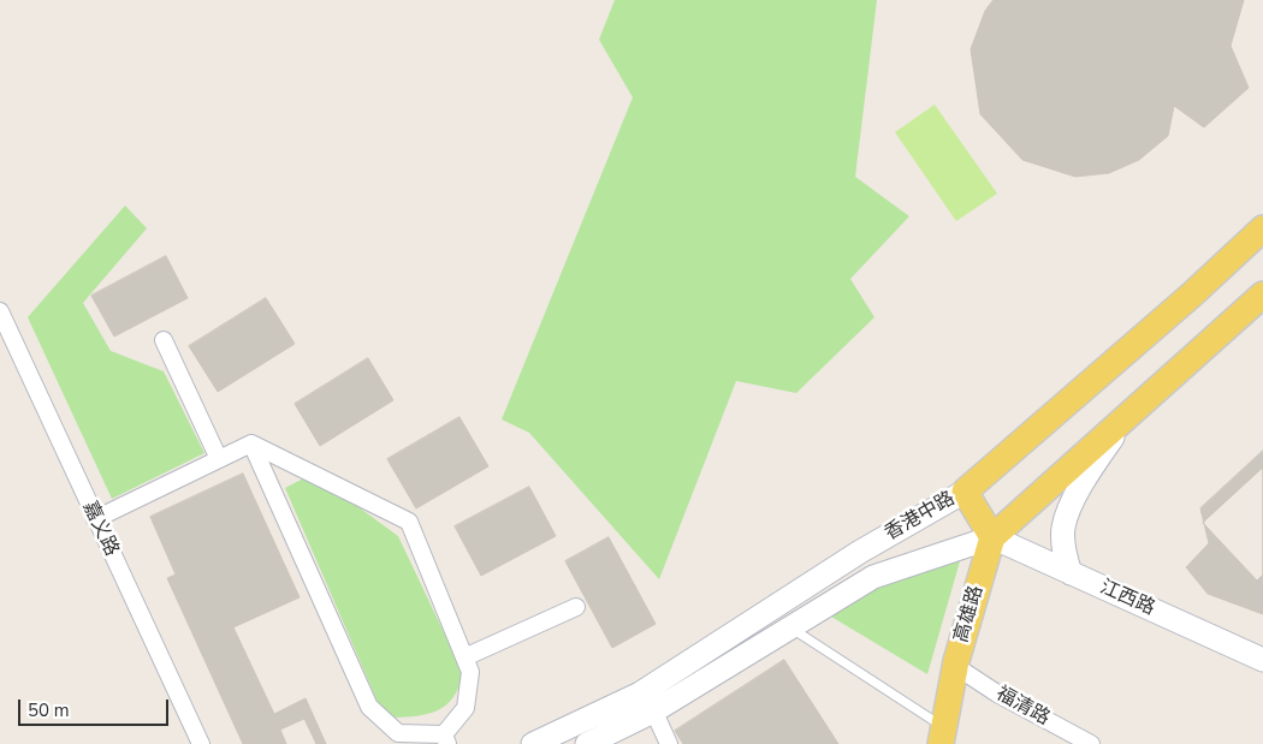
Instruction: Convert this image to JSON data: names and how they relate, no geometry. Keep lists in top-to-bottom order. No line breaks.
{"streets":{"main road":["香港中路","江西路","高雄路"],"street":["嘉义路","福清路"]},"crossings":[["香港中路","江西路"],["香港中路","高雄路"],["江西路","高雄路"],["高雄路","福清路"]],"scale_bar":"50 m"}
